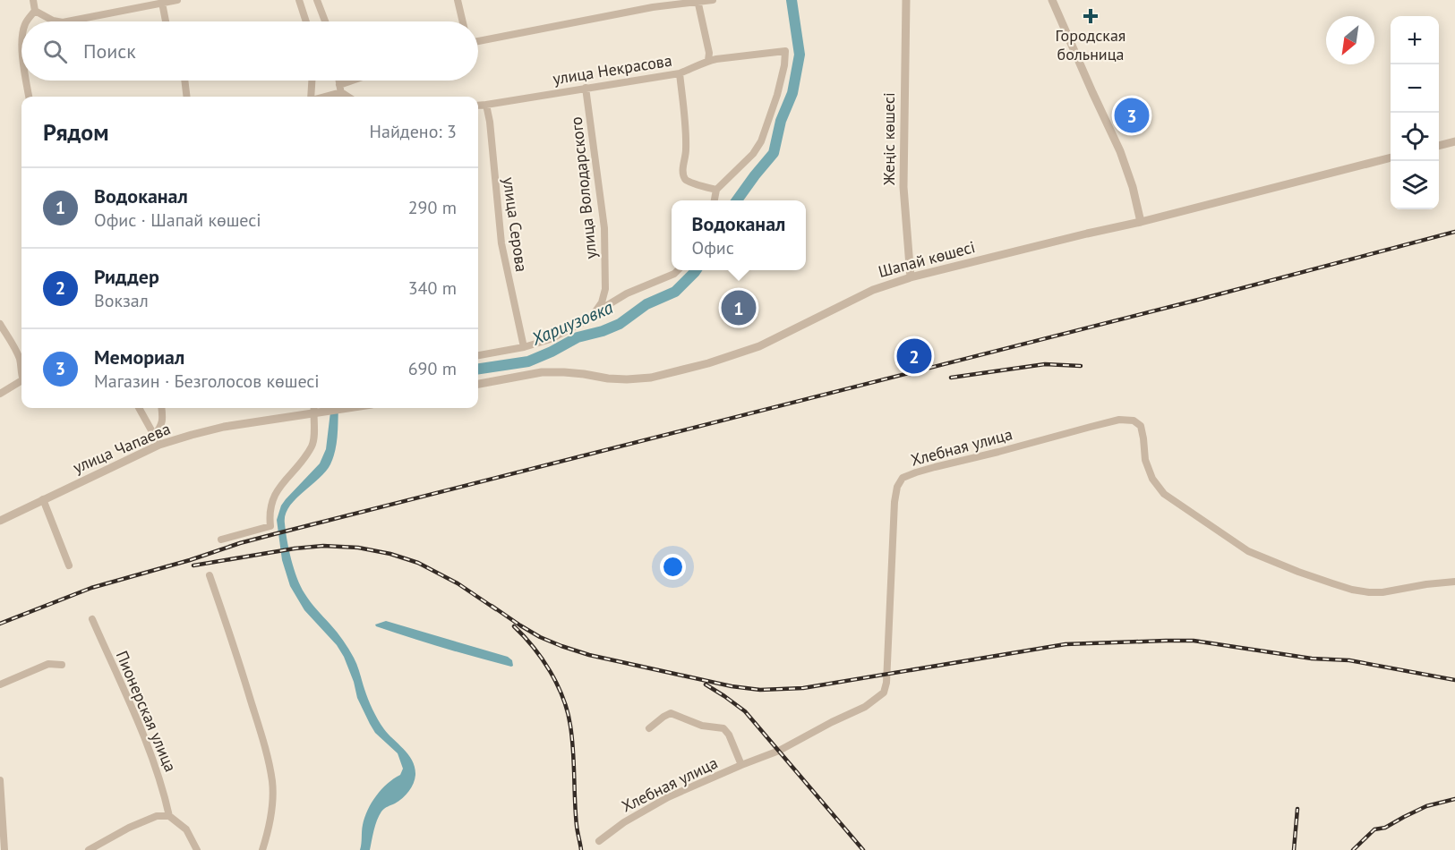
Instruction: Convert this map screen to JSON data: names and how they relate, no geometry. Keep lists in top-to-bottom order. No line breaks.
{"streets":{"street":["улица Некрасова","Жеңіс көшесі","улица Володарского","улица Серова","Шапай көшесі","Хлебная улица","улица Чапаева","Пионерская улица"]},"crossings":[["улица Некрасова","улица Володарского"],["улица Некрасова","улица Серова"],["Жеңіс көшесі","Шапай көшесі"]],"water":["Хариузовка"],"places":{"health":["Городская больница"]},"north":"bottom left","page":{"map_buttons":["+","−"],"search":"Поиск","pins":["3","1","2"],"heading":["Рядом","Найдено: 3"],"list":[{"mark":"1","name":"Водоканал","note":"Офис · Шапай көшесі","value":"290 m"},{"mark":"2","name":"Риддер","note":"Вокзал","value":"340 m"},{"mark":"3","name":"Мемориал","note":"Магазин · Безголосов көшесі","value":"690 m"}],"popup":["Водоканал","Офис"]}}
